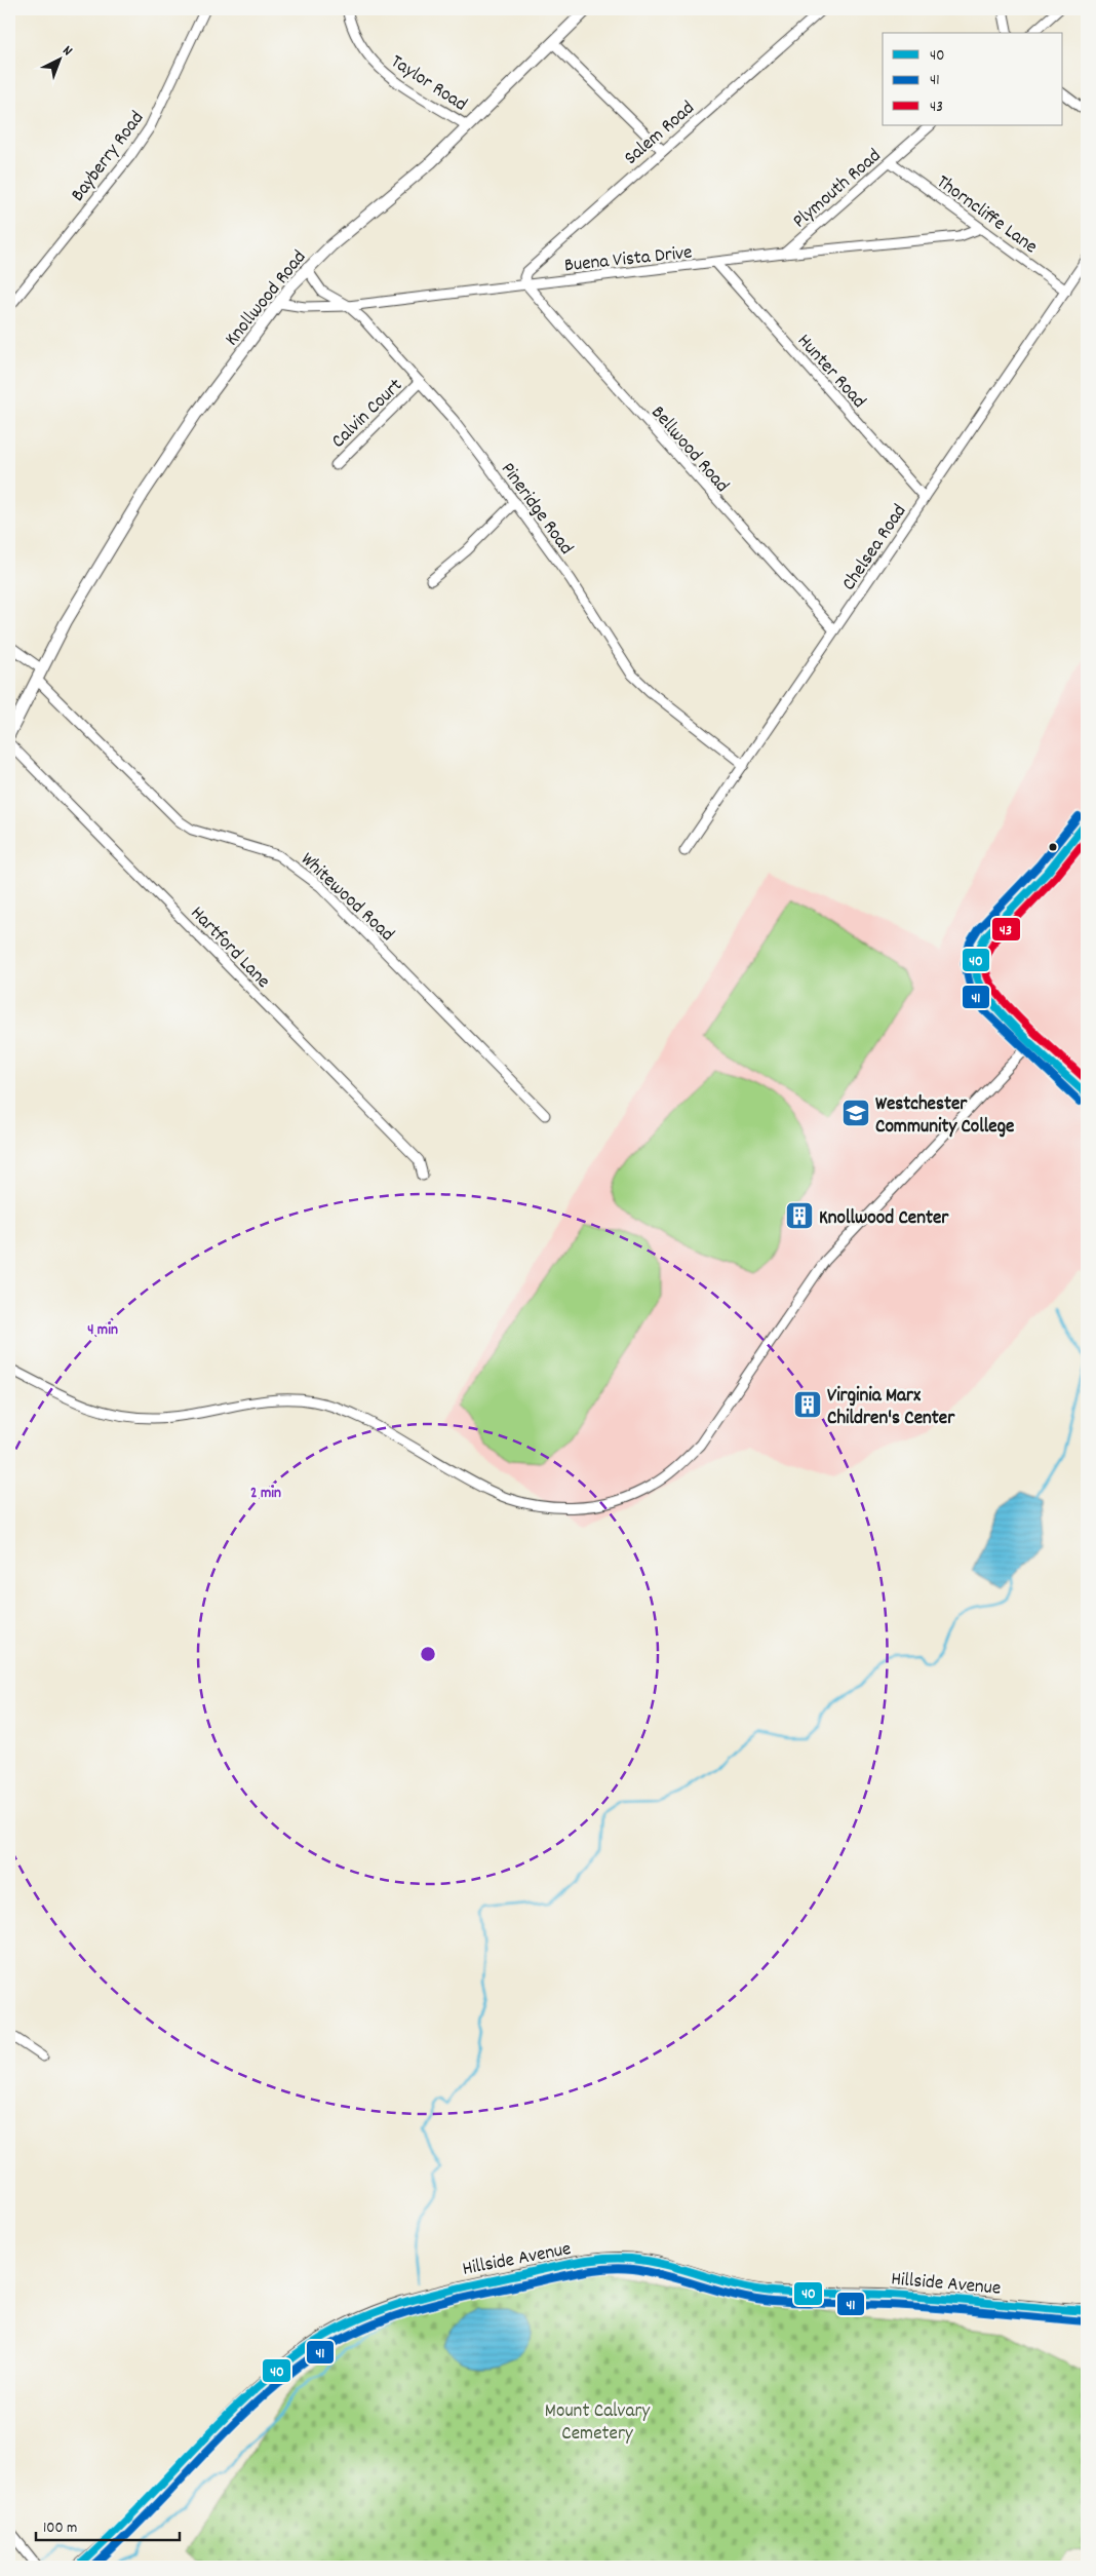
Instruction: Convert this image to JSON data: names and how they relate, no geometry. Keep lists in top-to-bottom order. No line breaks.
{"streets":{"main road":["Knollwood Road","Hillside Avenue"],"street":["Taylor Road","Salem Road","Bayberry Road","Plymouth Road","Thorncliffe Lane","Buena Vista Drive","Hunter Road","Calvin Court","Bellwood Road","Pineridge Road","Chelsea Road","Whitewood Road","Hartford Lane"]},"crossings":[["Taylor Road","Knollwood Road"],["Salem Road","Buena Vista Drive"],["Salem Road","Bellwood Road"],["Plymouth Road","Thorncliffe Lane"],["Plymouth Road","Buena Vista Drive"],["Thorncliffe Lane","Buena Vista Drive"],["Thorncliffe Lane","Chelsea Road"],["Buena Vista Drive","Knollwood Road"],["Buena Vista Drive","Hunter Road"],["Buena Vista Drive","Bellwood Road"],["Buena Vista Drive","Pineridge Road"],["Knollwood Road","Pineridge Road"],["Knollwood Road","Whitewood Road"],["Hunter Road","Chelsea Road"],["Calvin Court","Pineridge Road"],["Bellwood Road","Chelsea Road"],["Pineridge Road","Chelsea Road"]],"parks":["Mount Calvary Cemetery"],"places":{"school or university":["Westchester Community College"],"building":["Knollwood Center","Virginia Marx Children's Center"]},"lines":["transit line 41","transit line 40","transit line 43"],"legend":["40","41","43"],"scale_bar":"100 m","north":"top right","rings":["4 min","2 min"]}
